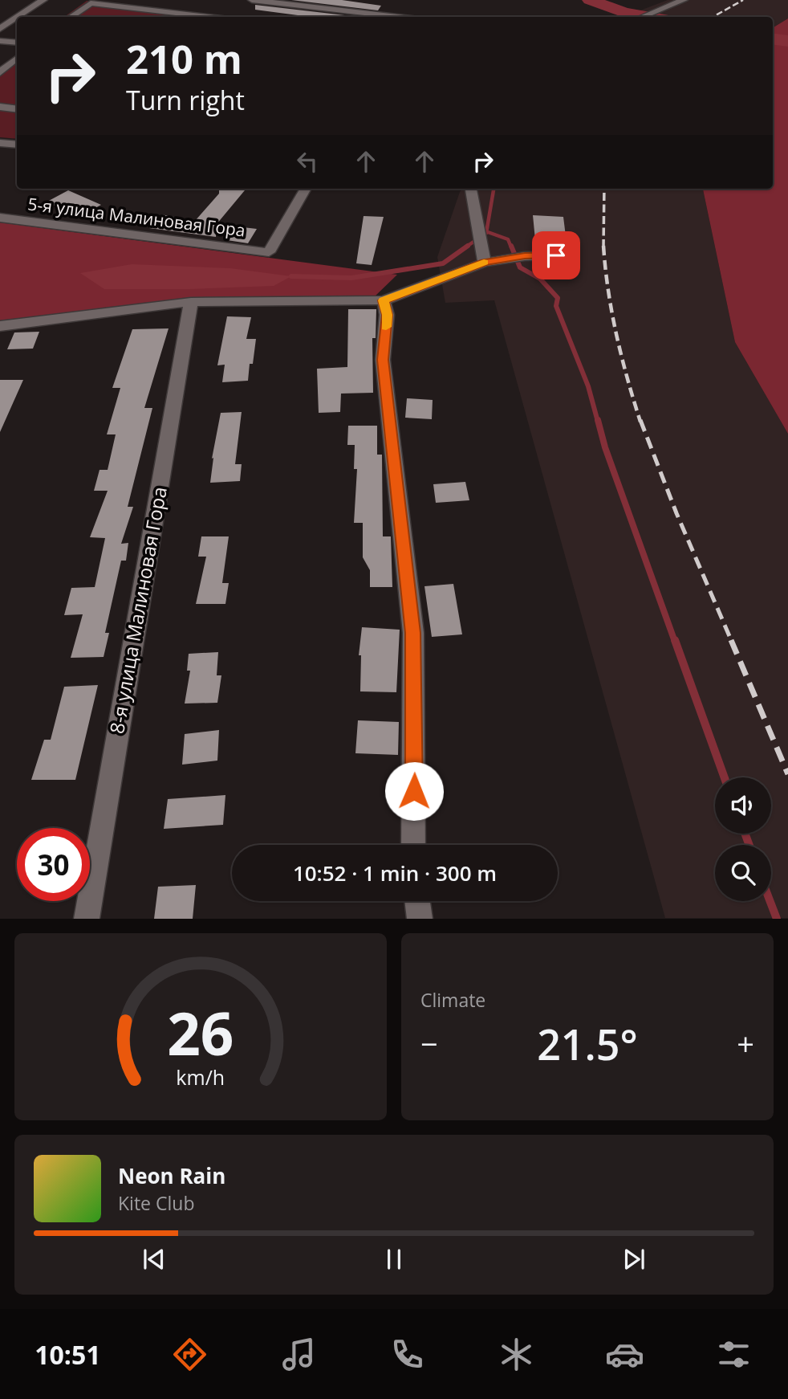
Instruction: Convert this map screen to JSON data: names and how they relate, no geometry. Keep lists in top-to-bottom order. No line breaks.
{"streets":{"street":["5-я улица Малиновая Гора","8-я улица Малиновая Гора"]},"page":{"turn":["210 m","Turn right"],"limit":"30","trip":"10:52 · 1 min · 300 m","tile":"Climate","heat":["−","21.5°","+"],"song":["Neon Rain","Kite Club"],"tabs":"10:51","gauge":["26","km/h"]}}
